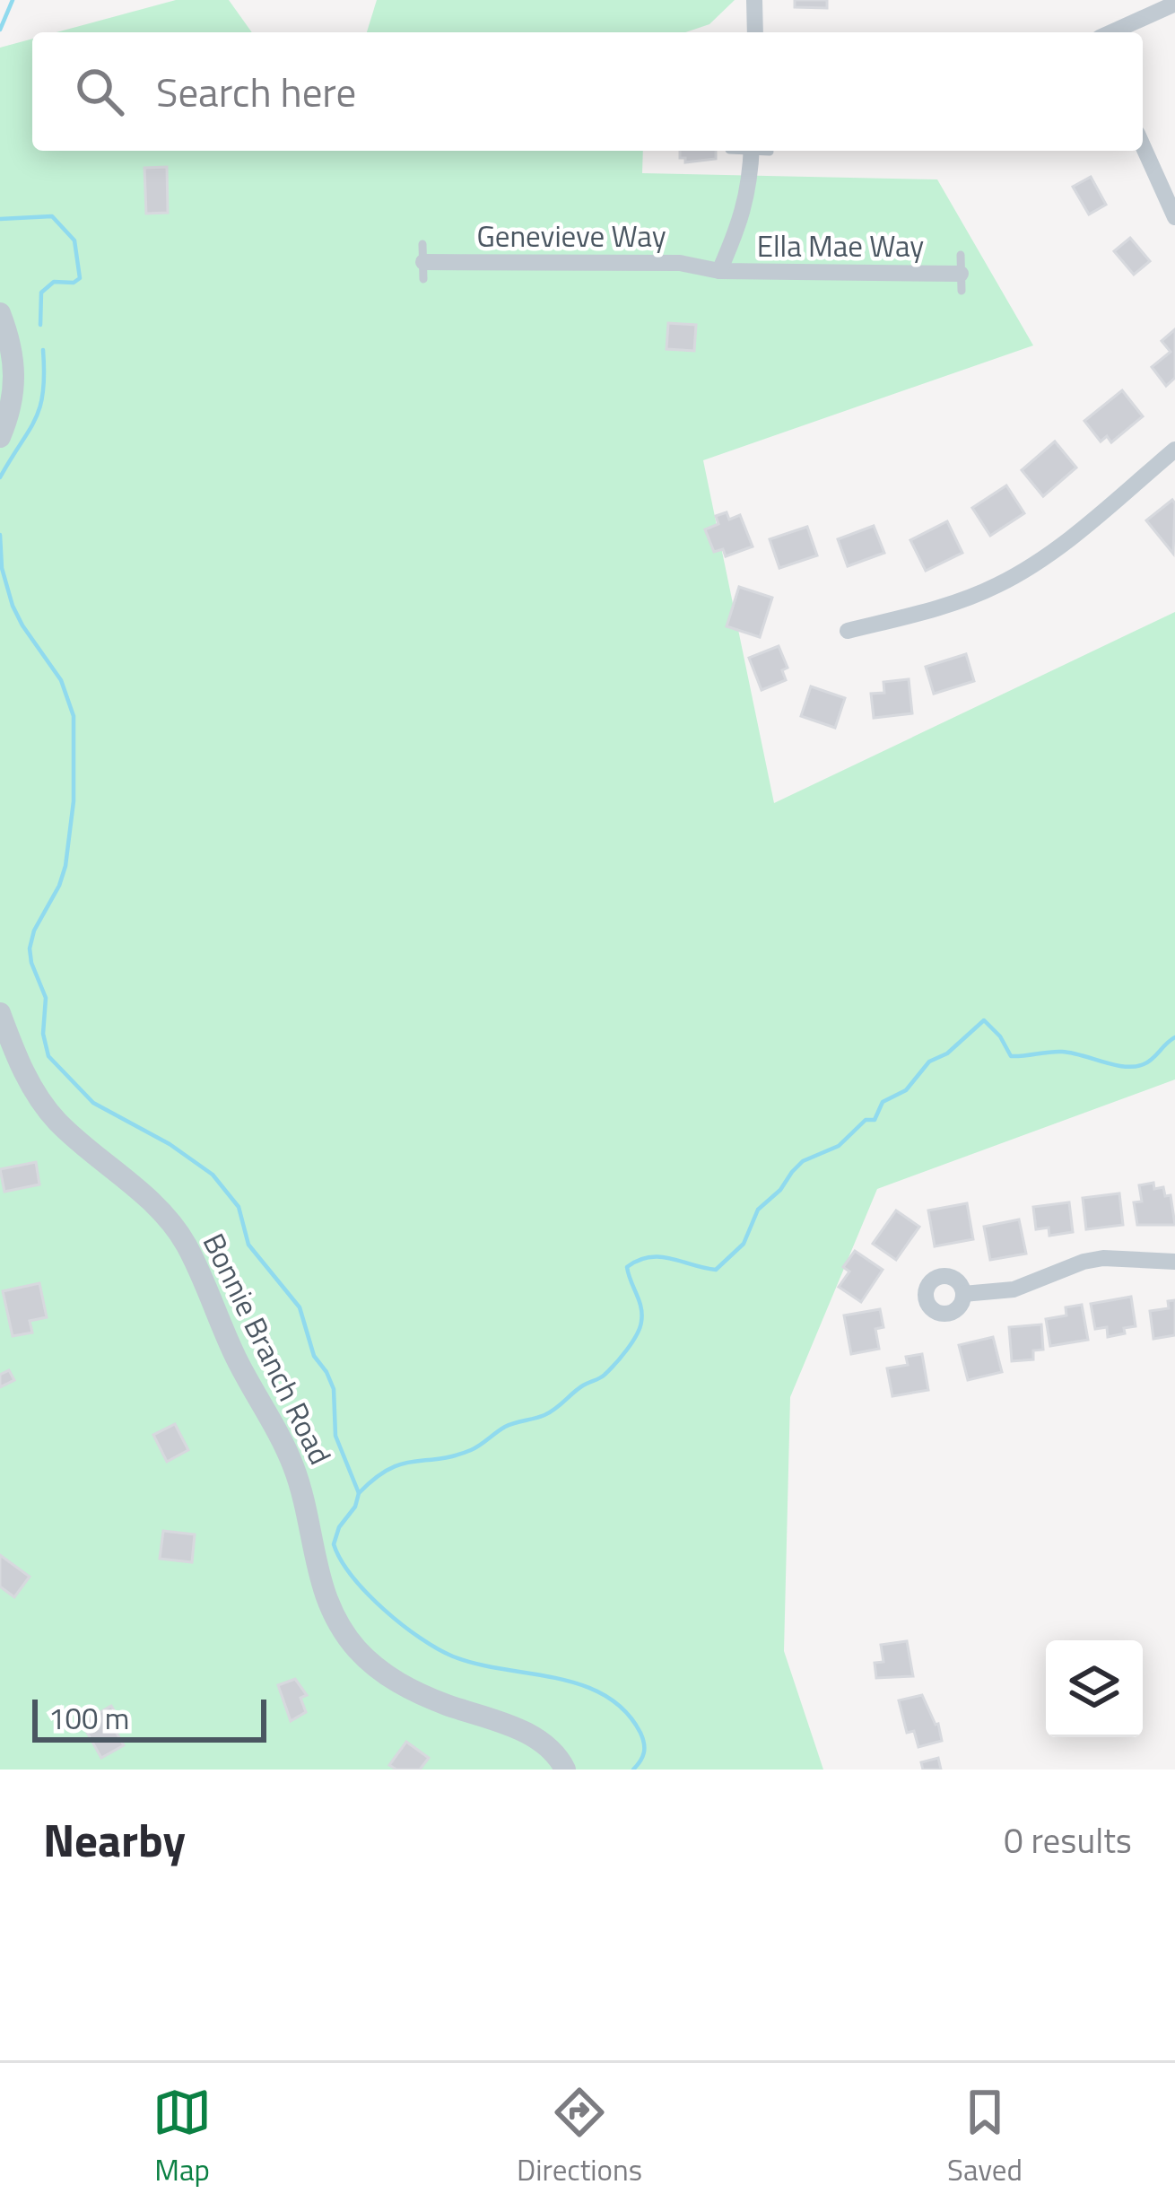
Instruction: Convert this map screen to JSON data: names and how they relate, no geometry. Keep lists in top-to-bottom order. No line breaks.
{"streets":{"street":["Genevieve Way","Ella Mae Way","Bonnie Branch Road"]},"crossings":[["Genevieve Way","Ella Mae Way"]],"scale_bar":"100 m","page":{"search":"Search here","scale":"100 m","heading":["Nearby","0 results"],"nav":["Map","Directions","Saved"]}}
